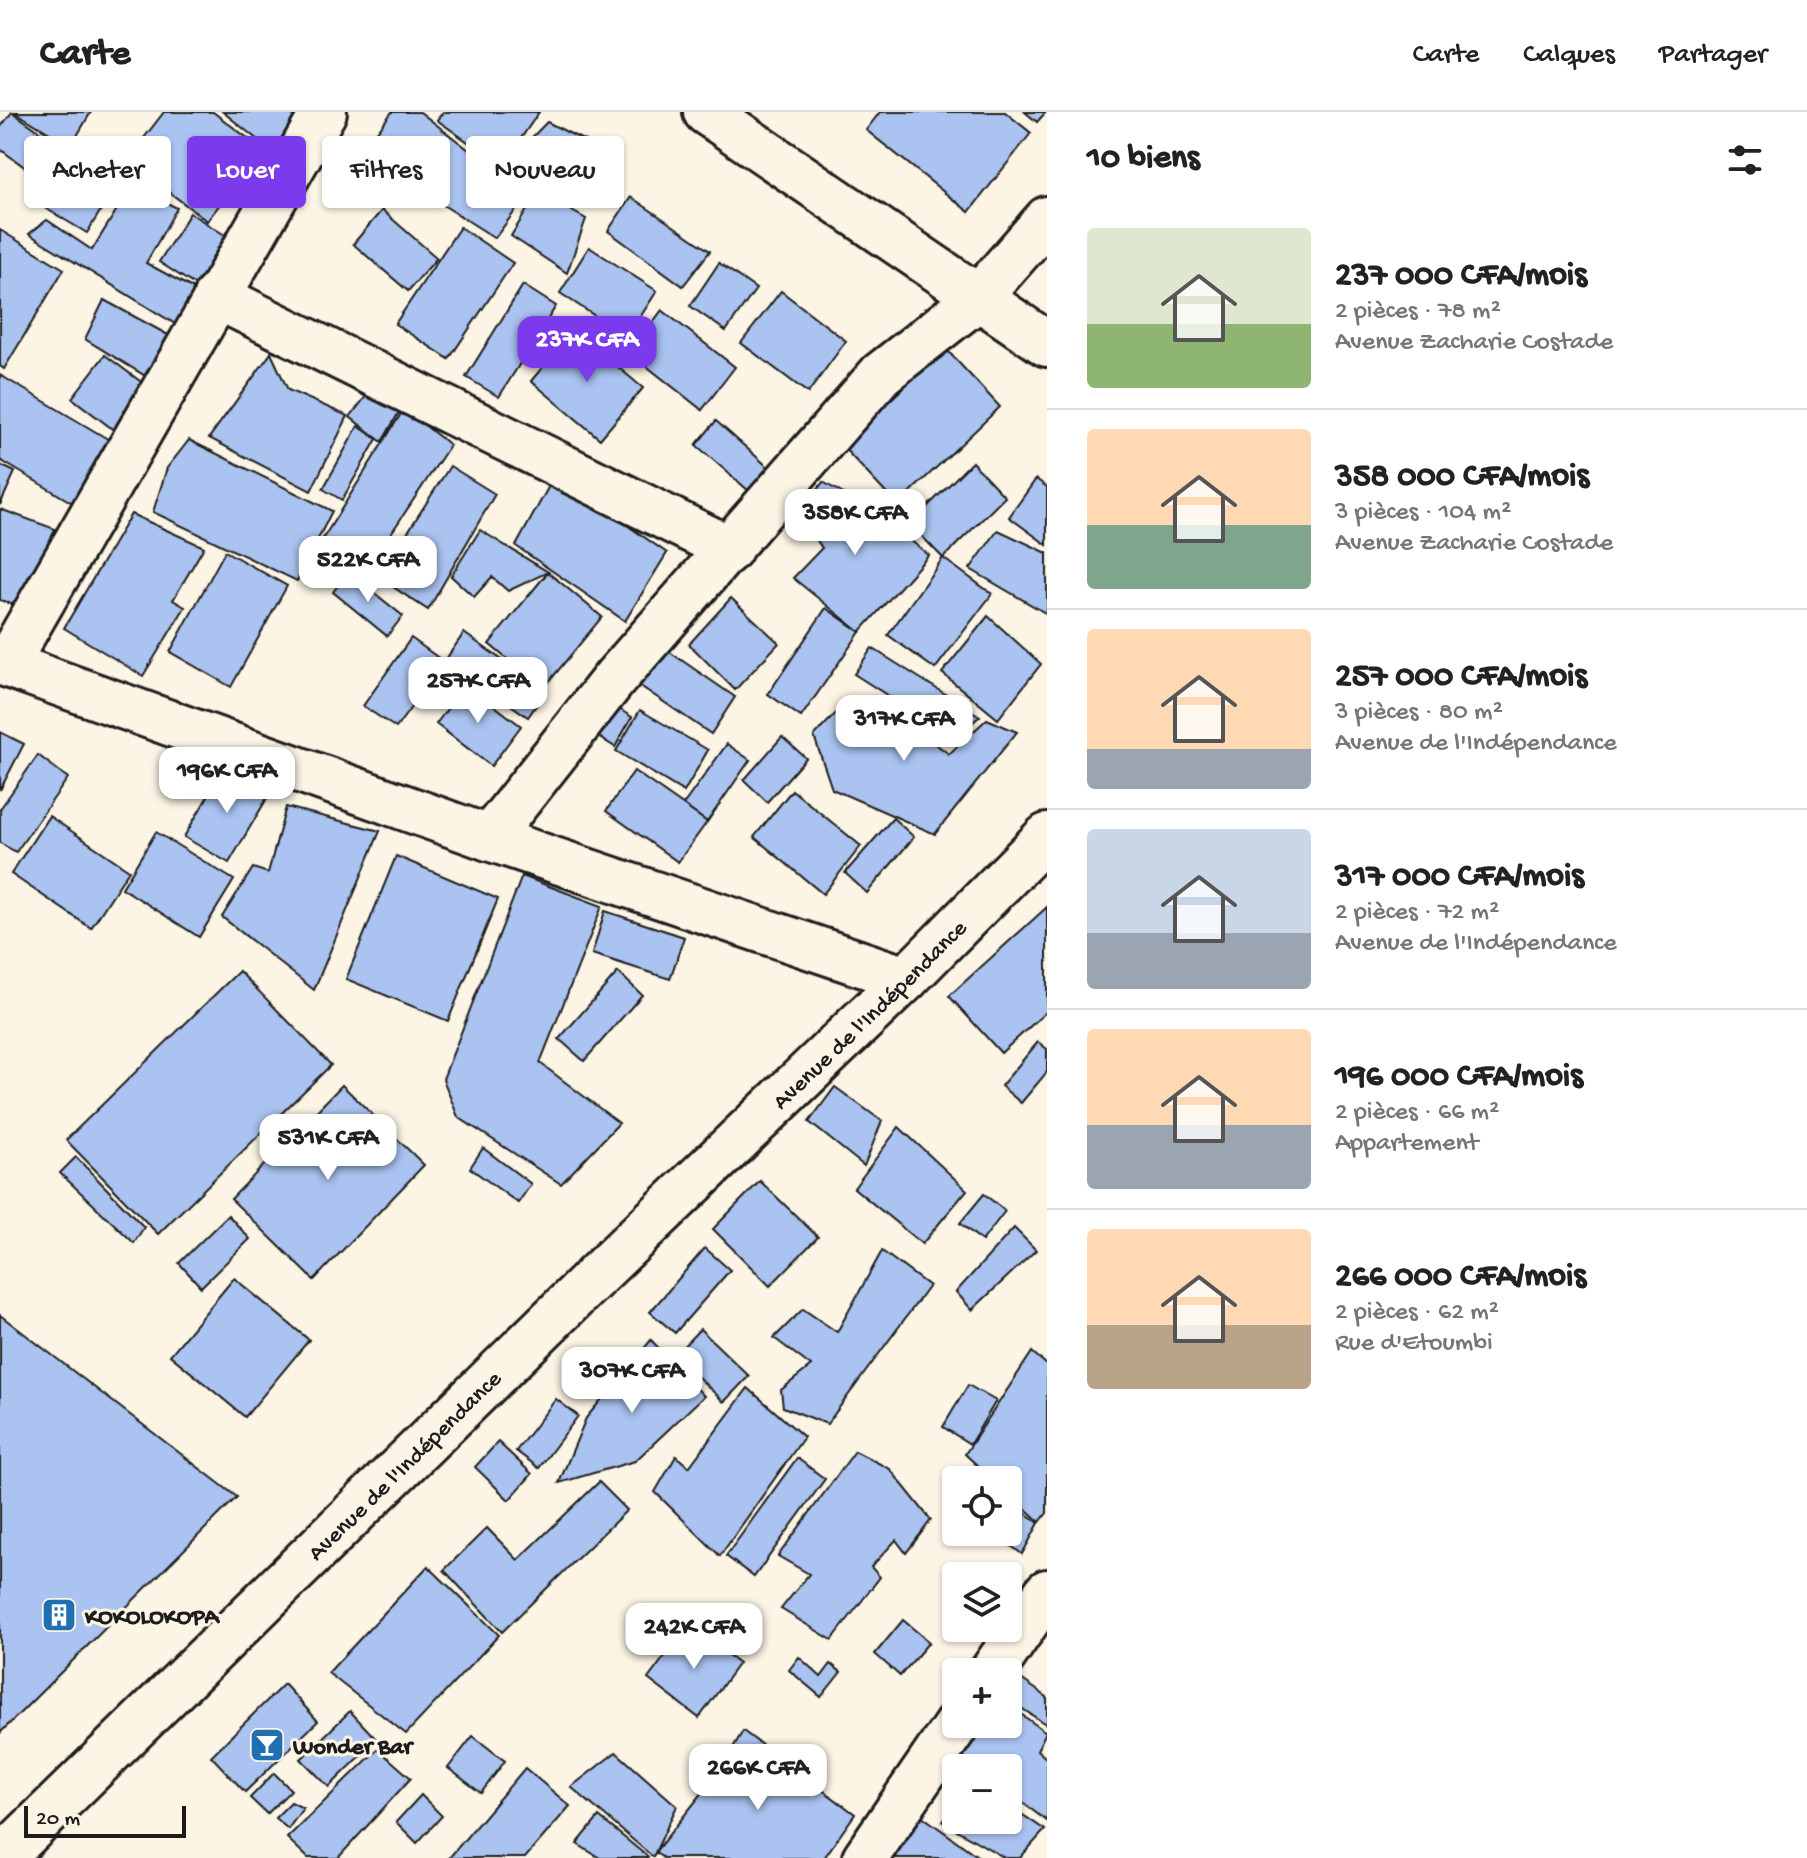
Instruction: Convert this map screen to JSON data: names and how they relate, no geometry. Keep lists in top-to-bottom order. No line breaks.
{"streets":{"street":["Avenue de l'Indépendance"]},"places":{"building":["KOKOLOKOPA"],"bar":["Wonder Bar"]},"scale_bar":"20 m","page":{"header":"Carte","nav":["Carte","Calques","Partager"],"heading":"10 biens","chip":["Acheter","Louer","Filtres","Nouveau"],"list":[{"name":"237 000 CFA/mois","note":"2 pièces · 78 m² · Avenue Zacharie Costade"},{"name":"358 000 CFA/mois","note":"3 pièces · 104 m² · Avenue Zacharie Costade"},{"name":"257 000 CFA/mois","note":"3 pièces · 80 m² · Avenue de l'Indépendance"},{"name":"317 000 CFA/mois","note":"2 pièces · 72 m² · Avenue de l'Indépendance"},{"name":"196 000 CFA/mois","note":"2 pièces · 66 m² · Appartement"},{"name":"266 000 CFA/mois","note":"2 pièces · 62 m² · Rue d'Etoumbi"}],"price":["237K CFA","358K CFA","522K CFA","257K CFA","317K CFA","196K CFA","531K CFA","307K CFA","242K CFA","266K CFA"],"map_buttons":["+","−"],"scale":"20 m"}}
